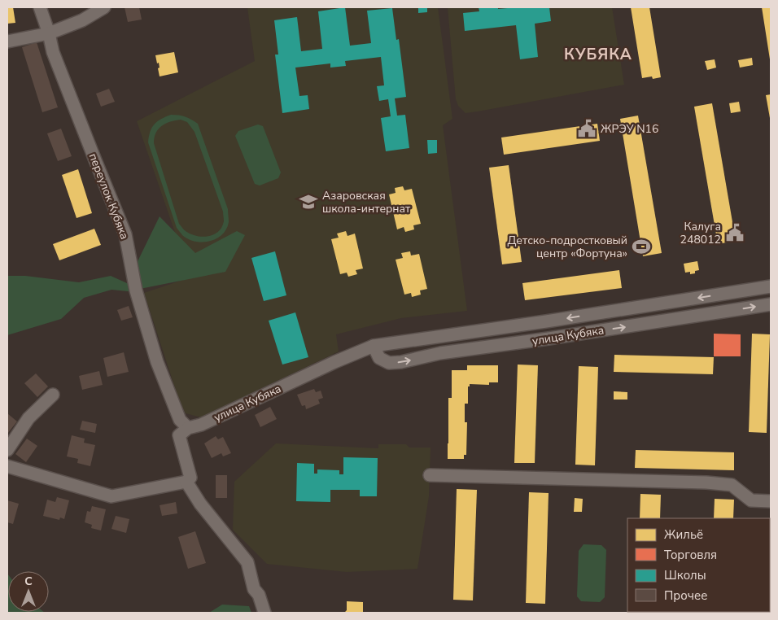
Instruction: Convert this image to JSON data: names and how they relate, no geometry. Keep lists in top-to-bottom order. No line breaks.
{"streets":{"street":["переулок Кубяка","улица Кубяка"]},"crossings":[["переулок Кубяка","улица Кубяка"]],"districts":["КУБЯКА"],"places":{"public building":["ЖРЭУ N16","Калуга 248012"],"school or university":["Азаровская школа-интернат"],"sports":["Детско-подростковый центр «Фортуна»"]},"legend":["Жильё","Торговля","Школы","Прочее"],"north":"top"}
